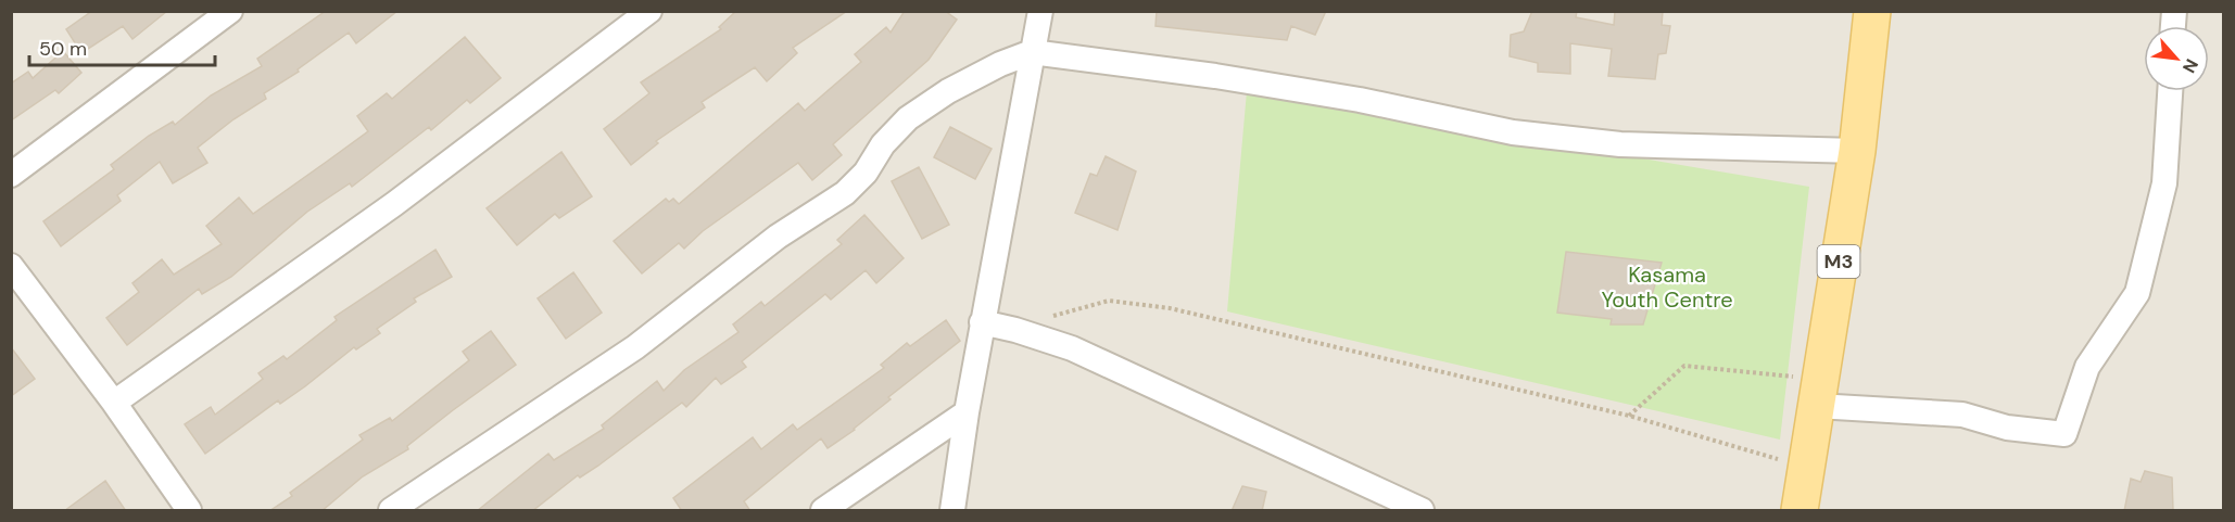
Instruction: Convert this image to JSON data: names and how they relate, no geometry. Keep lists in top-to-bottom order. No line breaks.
{"streets":{"main road":["M3"]},"parks":["Kasama Youth Centre"],"scale_bar":"50 m","north":"bottom right"}
